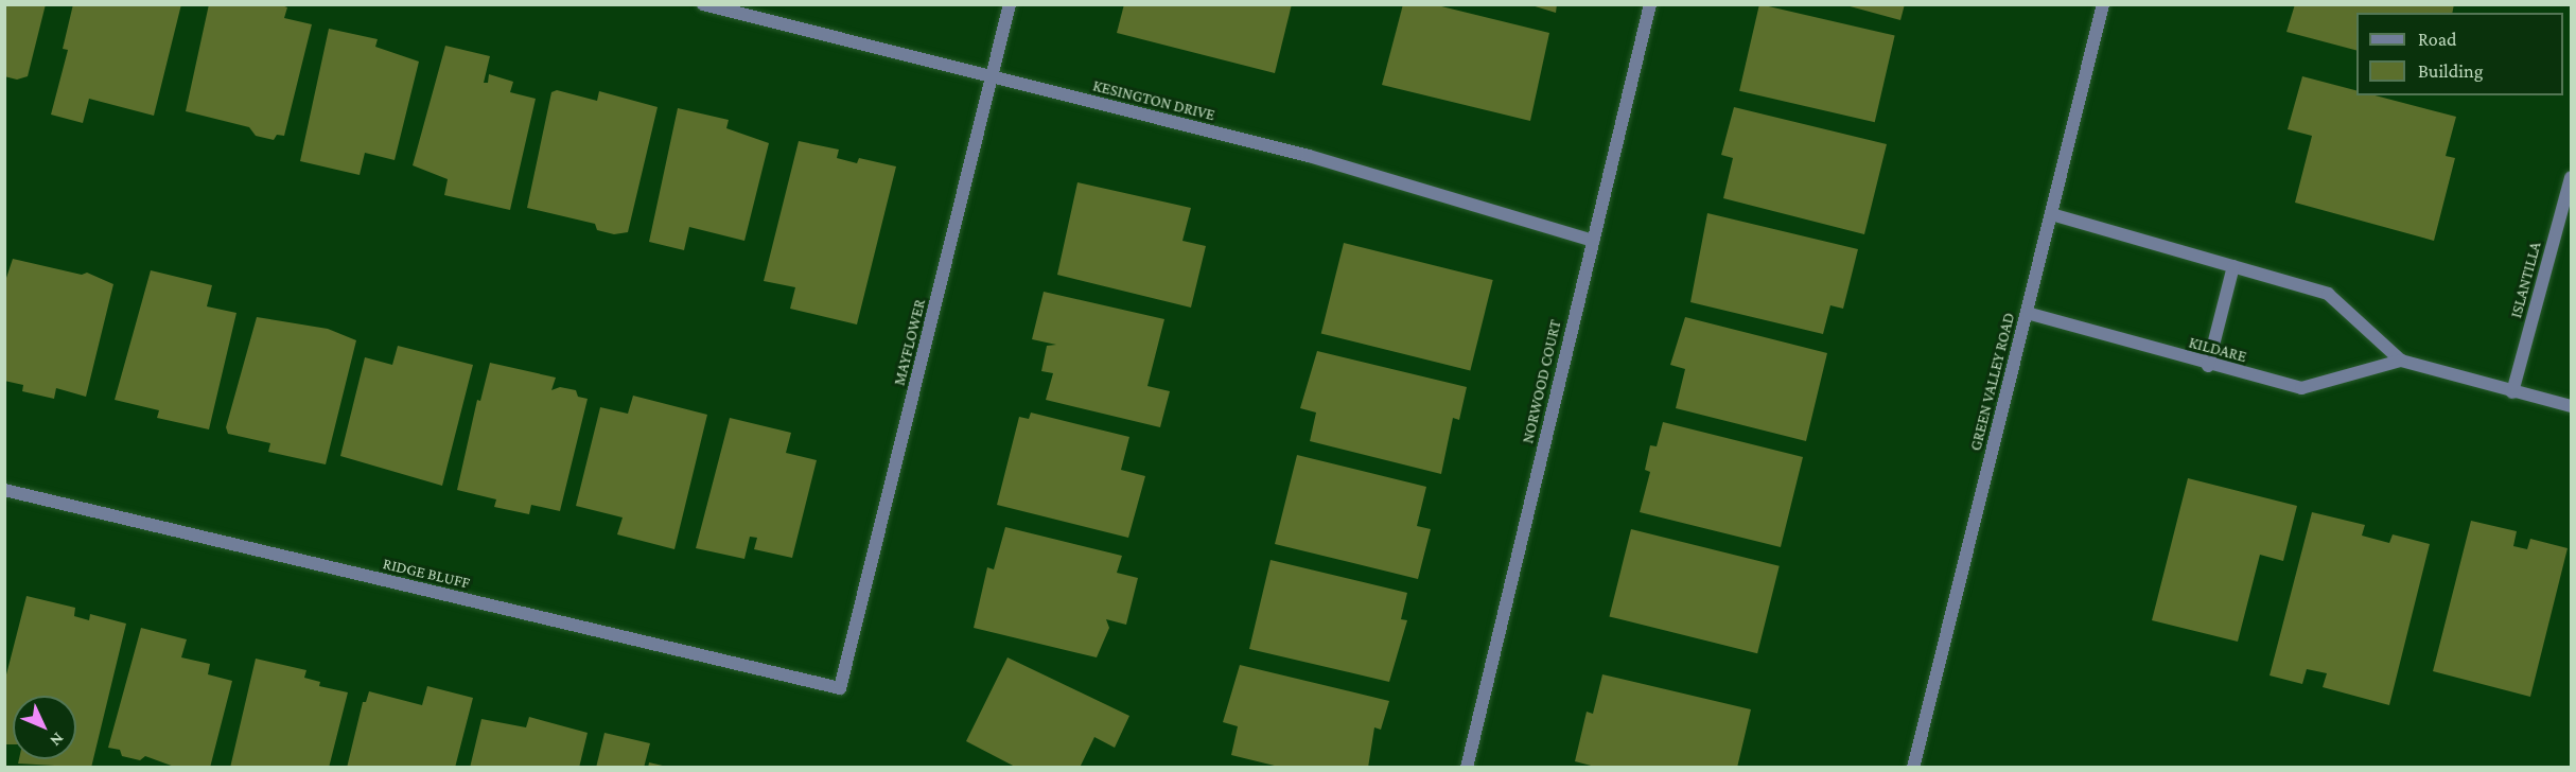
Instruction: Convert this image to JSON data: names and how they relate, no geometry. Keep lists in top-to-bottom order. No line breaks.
{"streets":{"street":["KESINGTON DRIVE","ISLANTILLA","MAYFLOWER","KILDARE","NORWOOD COURT","GREEN VALLEY ROAD","RIDGE BLUFF"]},"crossings":[["KESINGTON DRIVE","MAYFLOWER"],["KESINGTON DRIVE","NORWOOD COURT"],["MAYFLOWER","RIDGE BLUFF"],["KILDARE","GREEN VALLEY ROAD"]],"legend":["Road","Building"],"north":"bottom right"}
